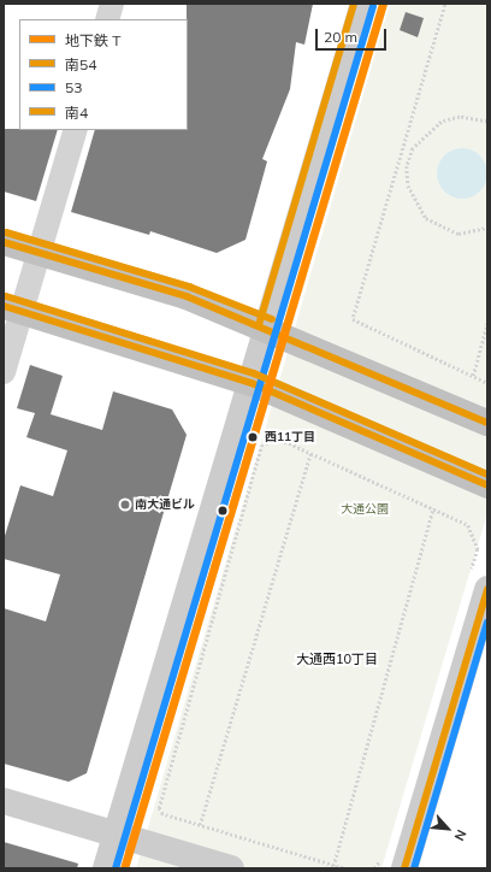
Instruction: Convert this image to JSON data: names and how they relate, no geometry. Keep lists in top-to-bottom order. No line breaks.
{"districts":["大通西10丁目"],"parks":["大通公園"],"places":["西11丁目","南大通ビル"],"lines":["metro line T","transit line 南4","transit line 53","transit line 南54"],"legend":["地下鉄 T","南54","53","南4"],"scale_bar":"20 m","north":"bottom right"}
